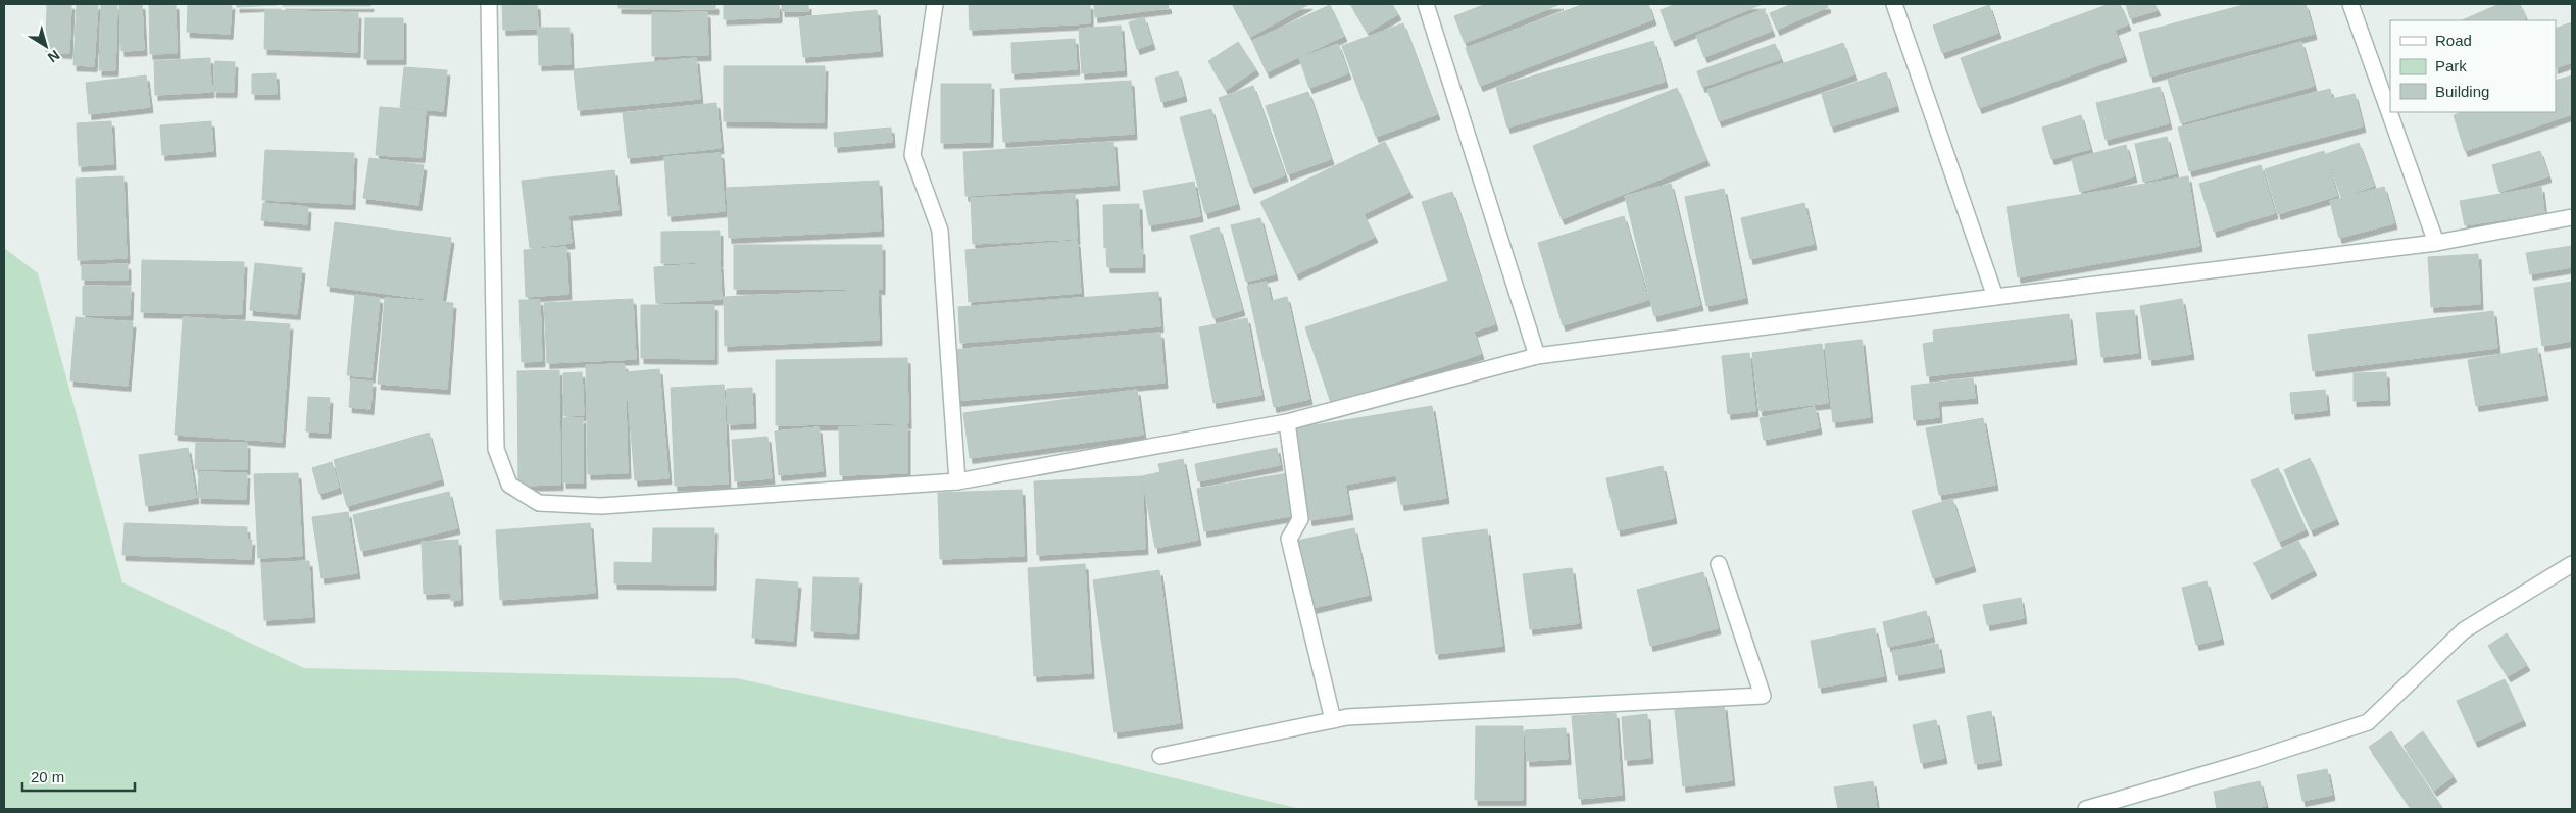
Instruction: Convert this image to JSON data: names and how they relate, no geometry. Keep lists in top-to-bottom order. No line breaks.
{"legend":["Road","Park","Building"],"scale_bar":"20 m","north":"bottom right"}
